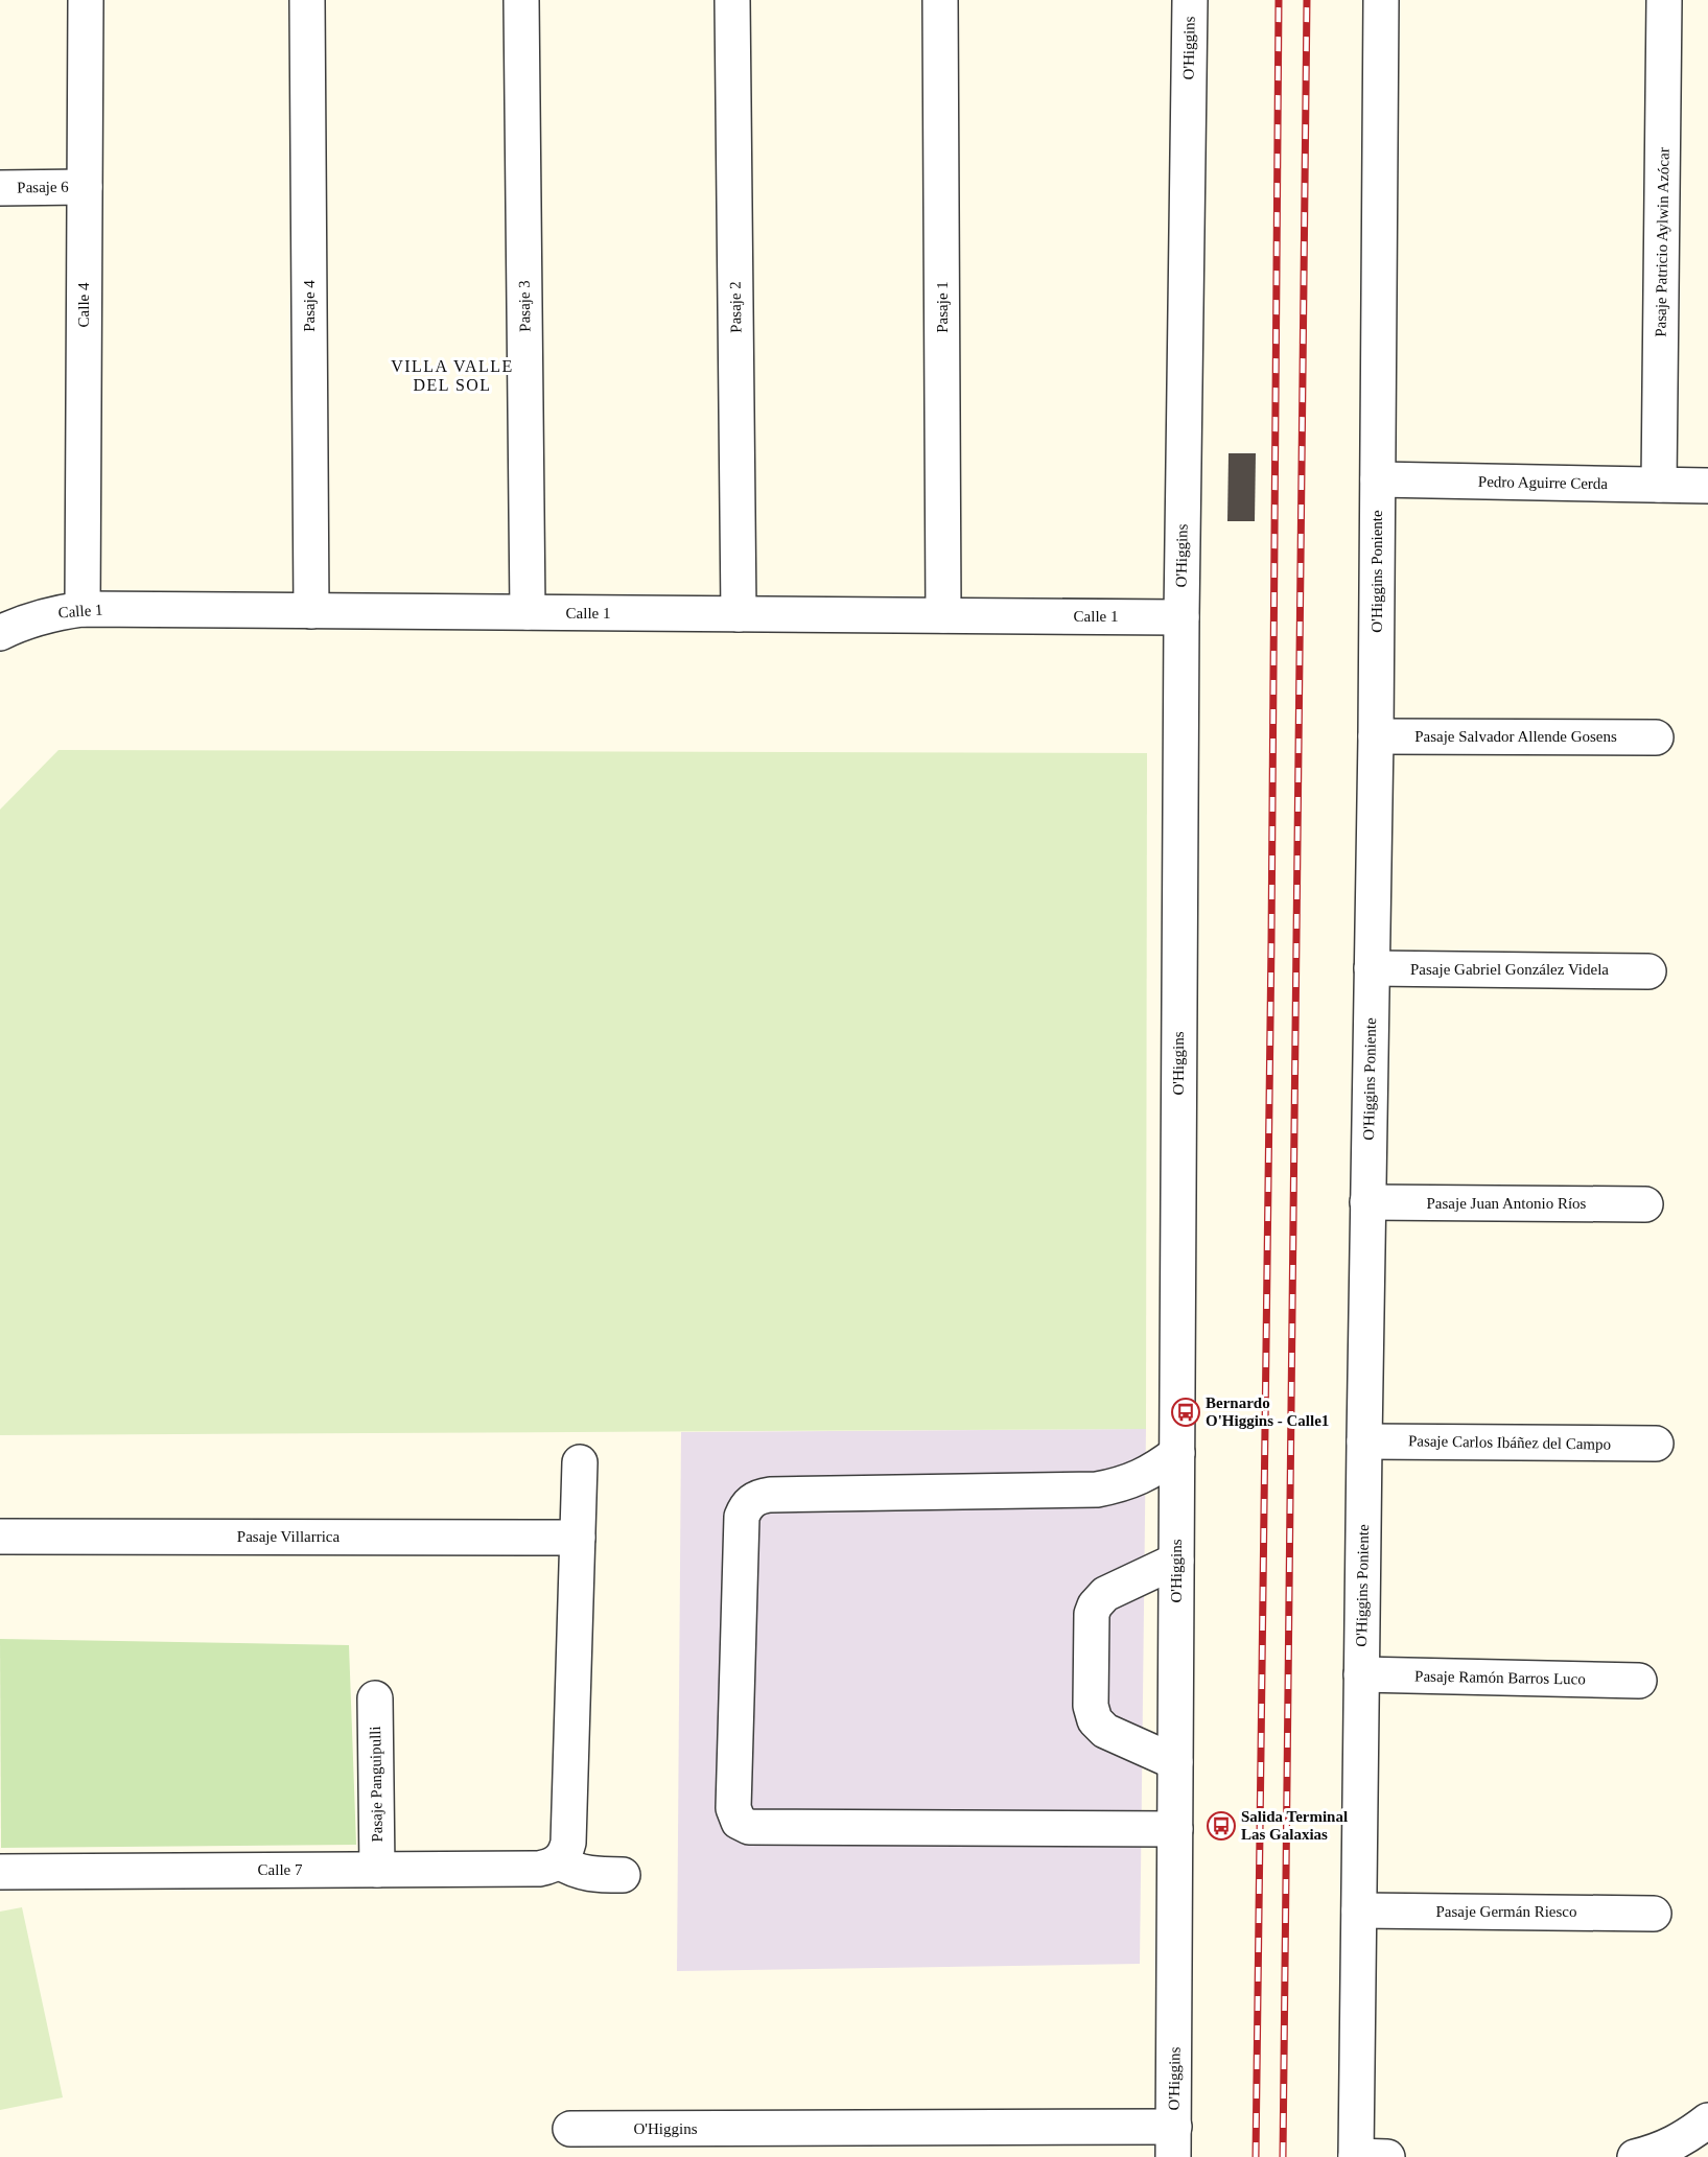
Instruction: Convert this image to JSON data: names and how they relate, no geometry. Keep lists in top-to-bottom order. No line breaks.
{"streets":{"street":["O'Higgins","Pasaje 6","Pasaje Patricio Aylwin Azócar","Calle 4","Pasaje 4","Pasaje 3","Pasaje 2","Pasaje 1","Pedro Aguirre Cerda","O'Higgins Poniente","Calle 1","Pasaje Salvador Allende Gosens","Pasaje Gabriel González Videla","Pasaje Juan Antonio Ríos","Pasaje Carlos Ibáñez del Campo","Pasaje Villarrica","Pasaje Ramón Barros Luco","Pasaje Panguipulli","Calle 7","Pasaje Germán Riesco"]},"crossings":[["O'Higgins","Calle 1"],["Pasaje 6","Calle 4"],["Pasaje Patricio Aylwin Azócar","Pedro Aguirre Cerda"],["Calle 4","Calle 1"],["Pasaje 4","Calle 1"],["Pasaje 3","Calle 1"],["Pasaje 2","Calle 1"],["Pasaje 1","Calle 1"],["Pedro Aguirre Cerda","O'Higgins Poniente"],["O'Higgins Poniente","Pasaje Salvador Allende Gosens"],["O'Higgins Poniente","Pasaje Gabriel González Videla"],["O'Higgins Poniente","Pasaje Juan Antonio Ríos"],["O'Higgins Poniente","Pasaje Carlos Ibáñez del Campo"],["O'Higgins Poniente","Pasaje Ramón Barros Luco"],["O'Higgins Poniente","Pasaje Germán Riesco"],["Pasaje Panguipulli","Calle 7"]],"districts":["VILLA VALLE DEL SOL"],"places":{"bus stop":["Bernardo O'Higgins - Calle1","Salida Terminal Las Galaxias"]}}
